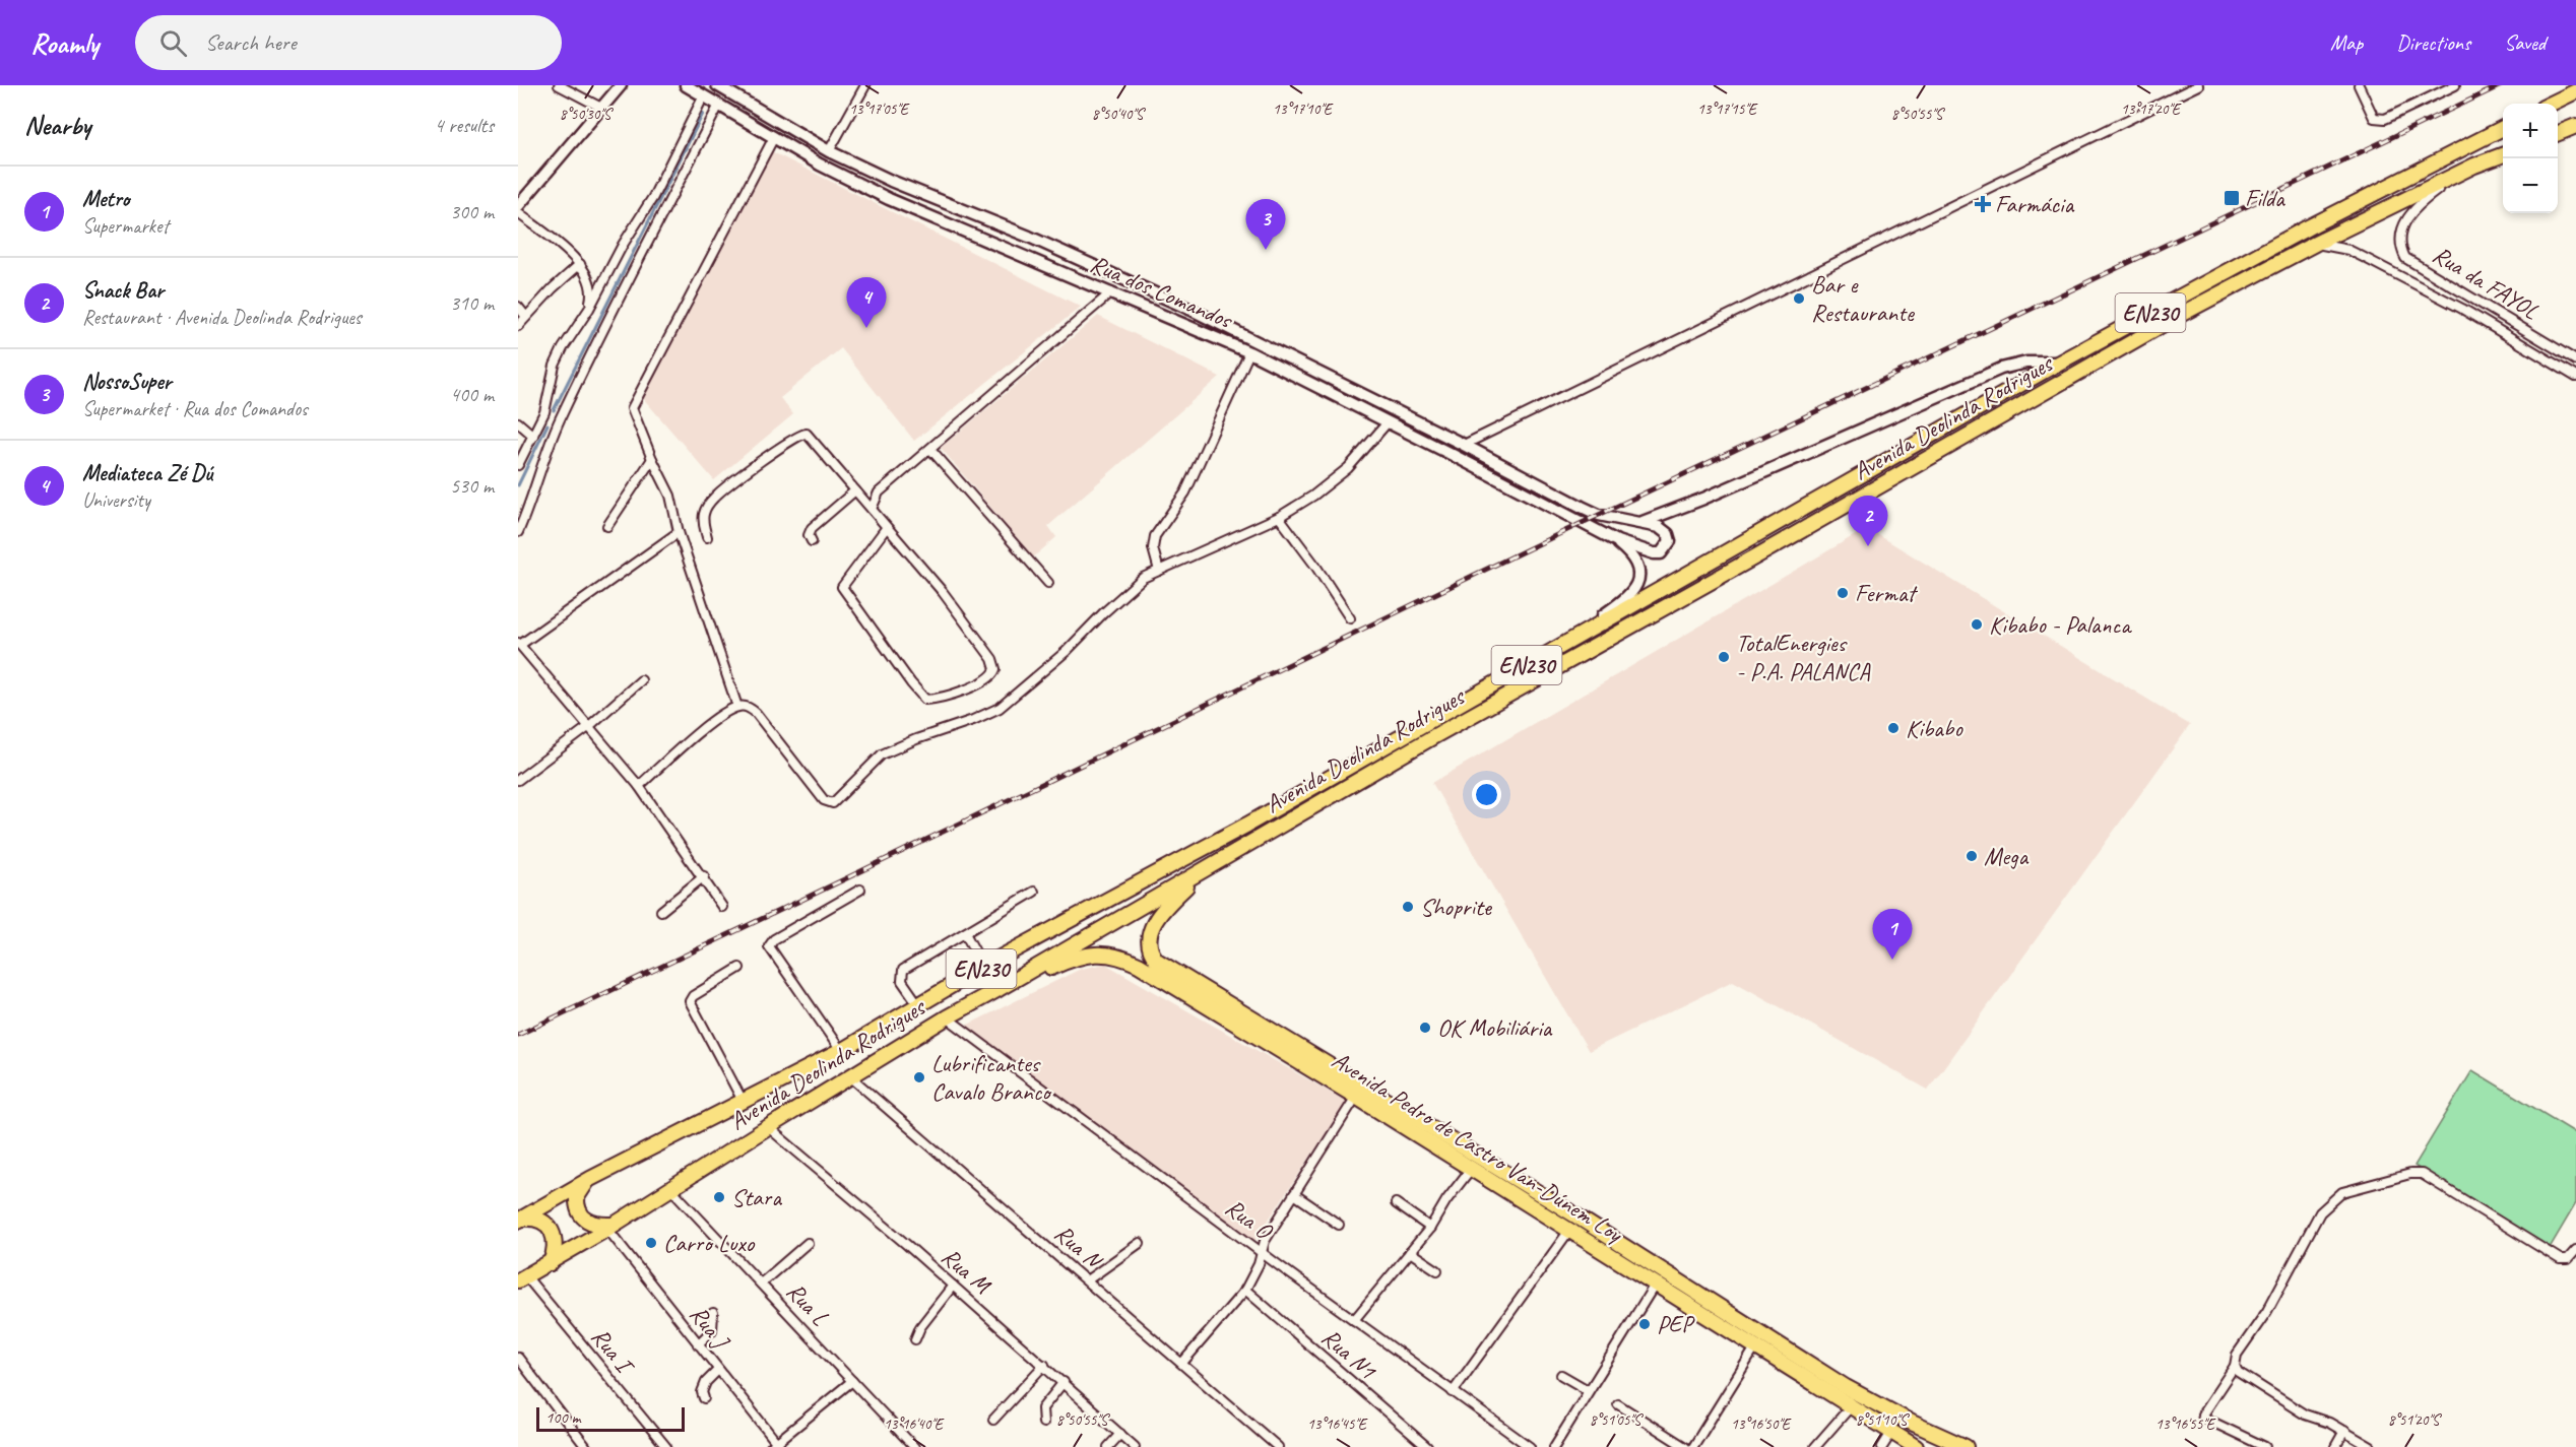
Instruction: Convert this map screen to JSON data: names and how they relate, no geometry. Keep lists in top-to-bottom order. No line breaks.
{"streets":{"highway":["EN230","Avenida Deolinda Rodrigues","Avenida Pedro de Castro Van-Dúnem Loy"],"main road":["Rua dos Comandos"],"street":["Rua da FAYOL","Rua O","Rua N","Rua M","Rua L","Rua J","Rua I","Rua N1"]},"crossings":[["Rua da FAYOL","Avenida Deolinda Rodrigues"],["Avenida Deolinda Rodrigues","Avenida Pedro de Castro Van-Dúnem Loy"],["Avenida Deolinda Rodrigues","Rua O"],["Avenida Deolinda Rodrigues","Rua N"],["Avenida Deolinda Rodrigues","Rua M"],["Avenida Deolinda Rodrigues","Rua L"],["Avenida Deolinda Rodrigues","Rua J"],["Avenida Deolinda Rodrigues","Rua I"]],"places":{"transit":["Filda"],"health":["Farmácia"],"other":["Bar e Restaurante","Fermat","Kibabo - Palanca","TotalEnergies - P.A. PALANCA","Kibabo","Mega","Shoprite","OK Mobiliária","Lubrificantes Cavalo Branco","Stara","Carro Luxo","PEP"]},"scale_bar":"100 m","page":{"header":"Roamly","search":"Search here","nav":["Map","Directions","Saved"],"heading":["Nearby","4 results"],"map_buttons":["+","−"],"list":[{"mark":"1","name":"Metro","note":"Supermarket","value":"300 m"},{"mark":"2","name":"Snack Bar","note":"Restaurant · Avenida Deolinda Rodrigues","value":"310 m"},{"mark":"3","name":"NossoSuper","note":"Supermarket · Rua dos Comandos","value":"400 m"},{"mark":"4","name":"Mediateca Zé Dú","note":"University","value":"530 m"}],"pins":["3","4","2","1"],"scale":"100 m"},"coordinates":["13°17'05\"E","13°17'10\"E","13°17'15\"E","13°17'20\"E","8°50'30\"S","8°50'40\"S","8°50'55\"S","8°51'05\"S","8°51'10\"S","8°51'20\"S","13°16'40\"E","13°16'45\"E","13°16'50\"E","13°16'55\"E"]}
